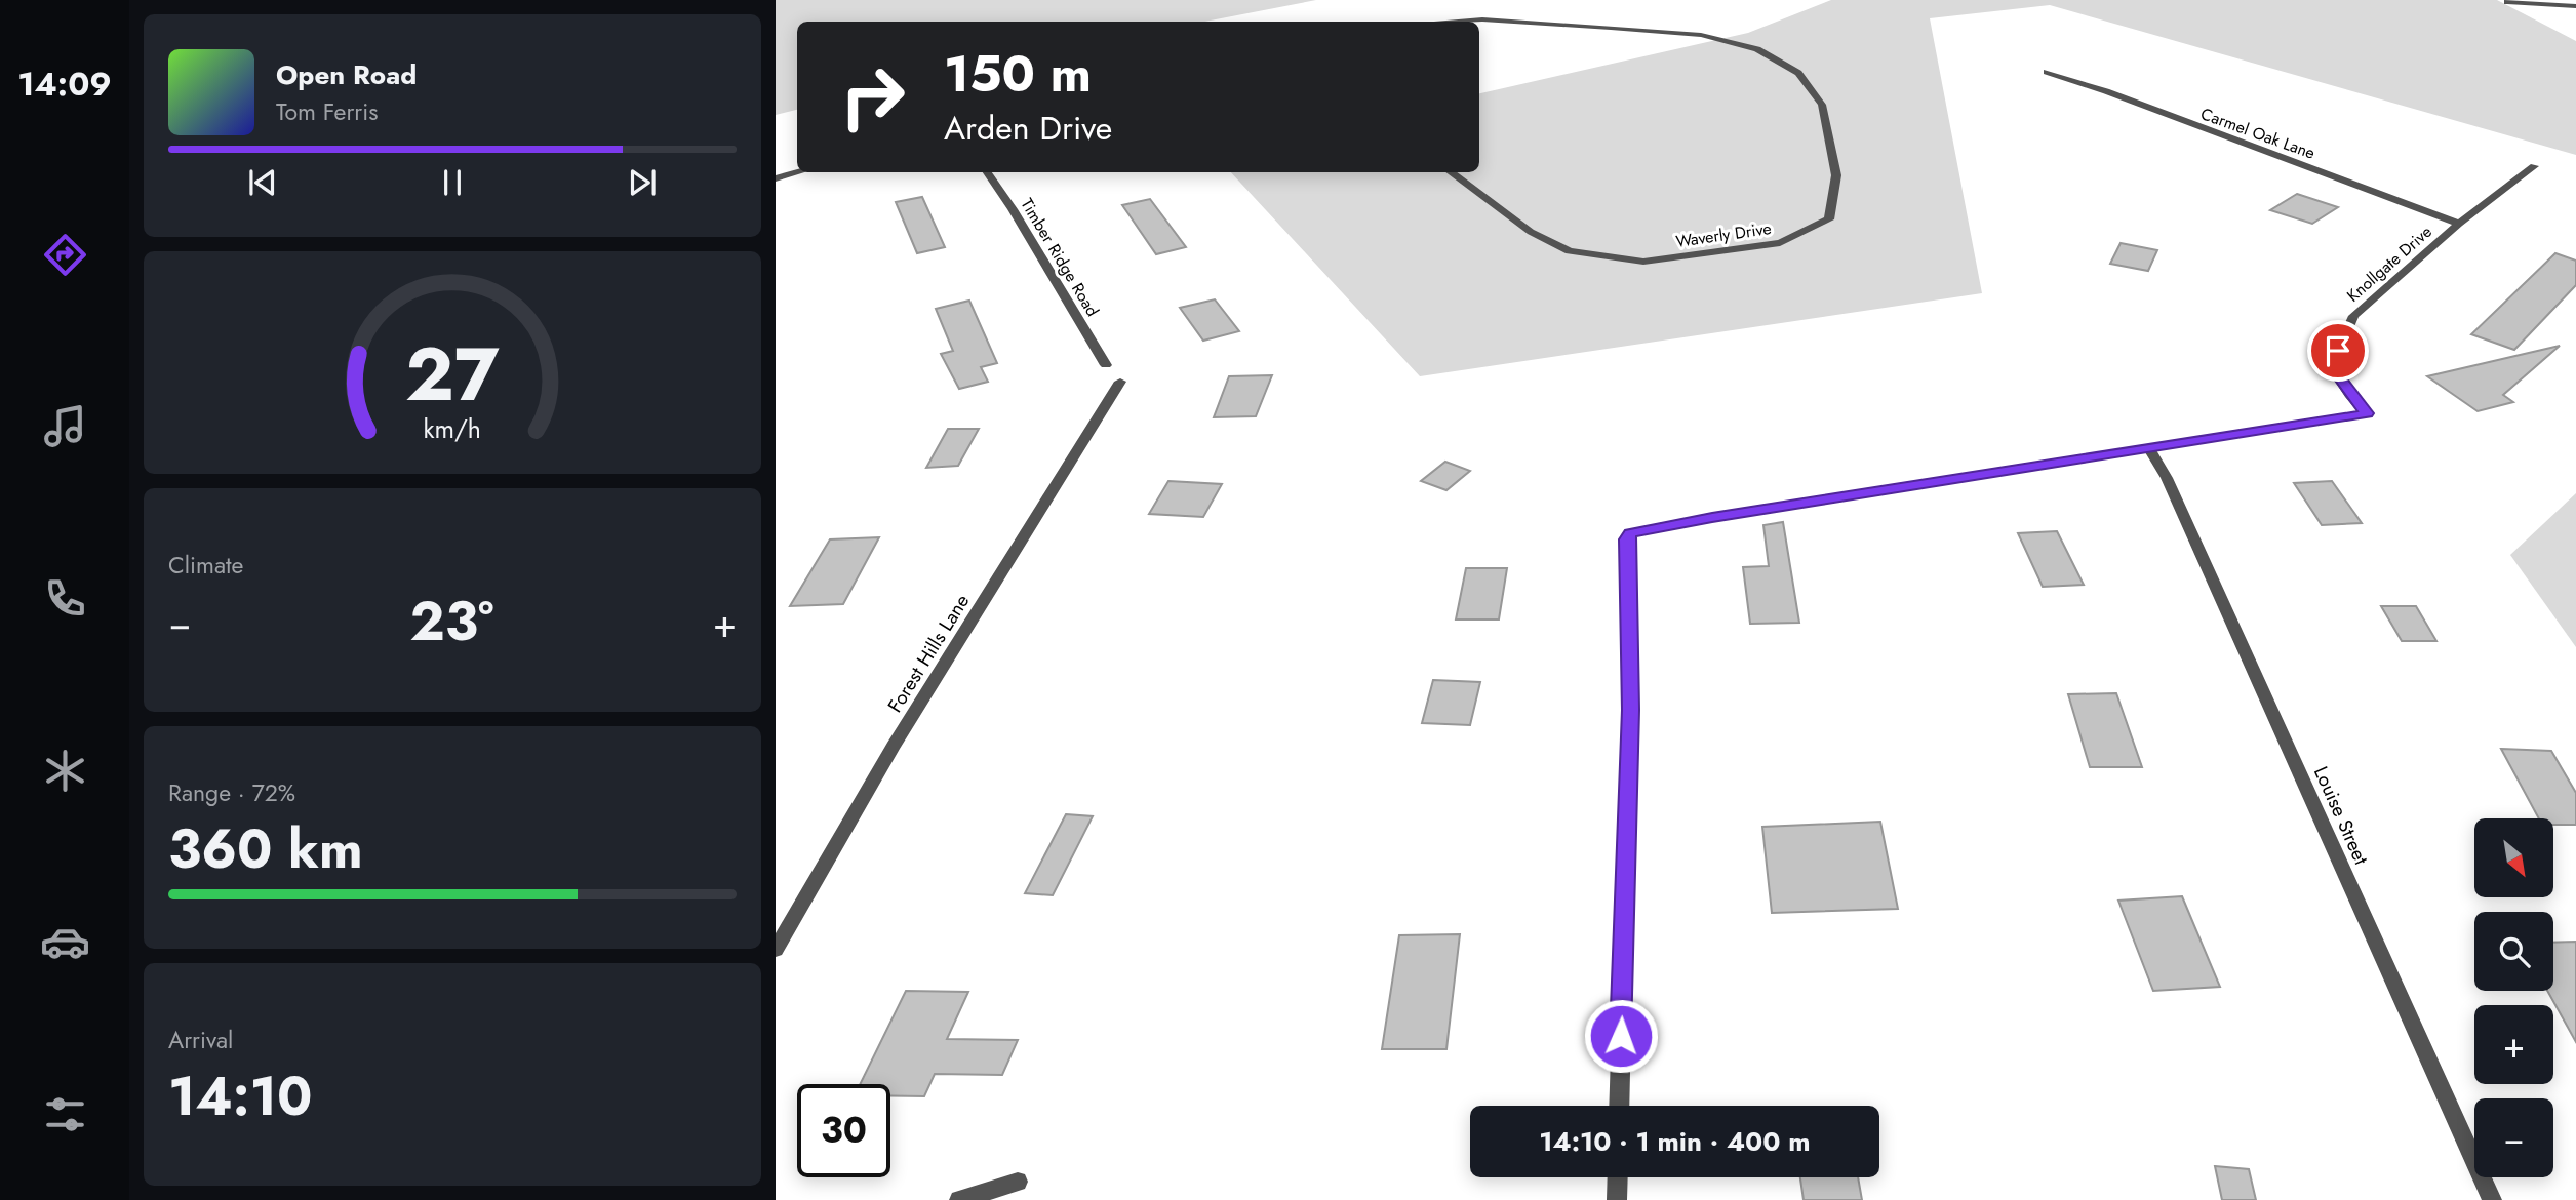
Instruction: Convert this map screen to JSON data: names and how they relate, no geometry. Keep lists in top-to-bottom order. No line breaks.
{"streets":{"street":["Carmel Oak Lane","Waverly Drive","Timber Ridge Road","Knollgate Drive","Forest Hills Lane","Louise Street"]},"crossings":[["Carmel Oak Lane","Knollgate Drive"],["Knollgate Drive","Louise Street"]],"north":"bottom right","page":{"tabs":"14:09","turn":["150 m","Arden Drive"],"song":["Open Road","Tom Ferris"],"tile":["Climate",["Range · 72%","360 km"],["Arrival","14:10"]],"heat":["−","23°","+"],"map_buttons":["+","−"],"limit":"30","trip":"14:10 · 1 min · 400 m","gauge":["27","km/h"]}}
